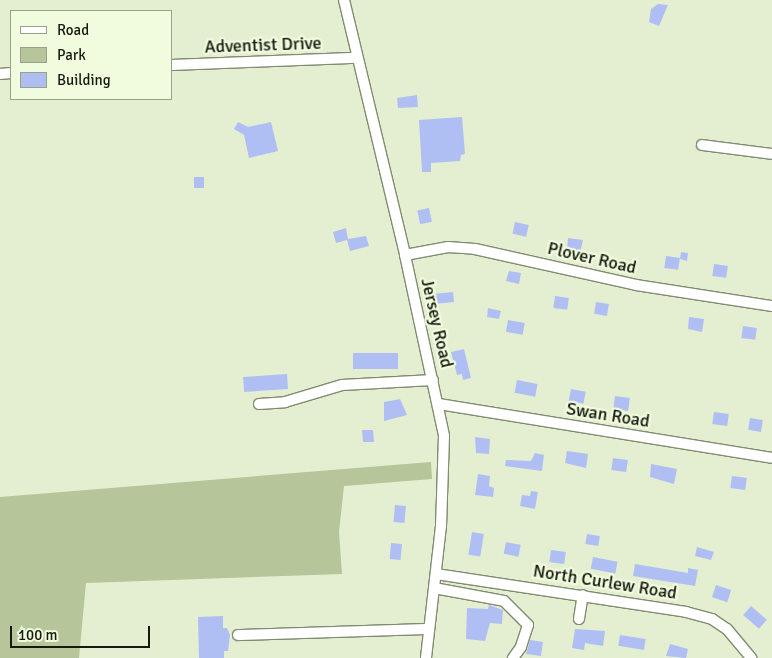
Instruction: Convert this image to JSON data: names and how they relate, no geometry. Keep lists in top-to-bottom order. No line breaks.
{"streets":{"street":["Adventist Drive","Plover Road","Jersey Road","Swan Road","North Curlew Road"]},"crossings":[["Adventist Drive","Jersey Road"],["Plover Road","Jersey Road"],["Jersey Road","Swan Road"],["Jersey Road","North Curlew Road"]],"legend":["Road","Park","Building"],"scale_bar":"100 m"}
